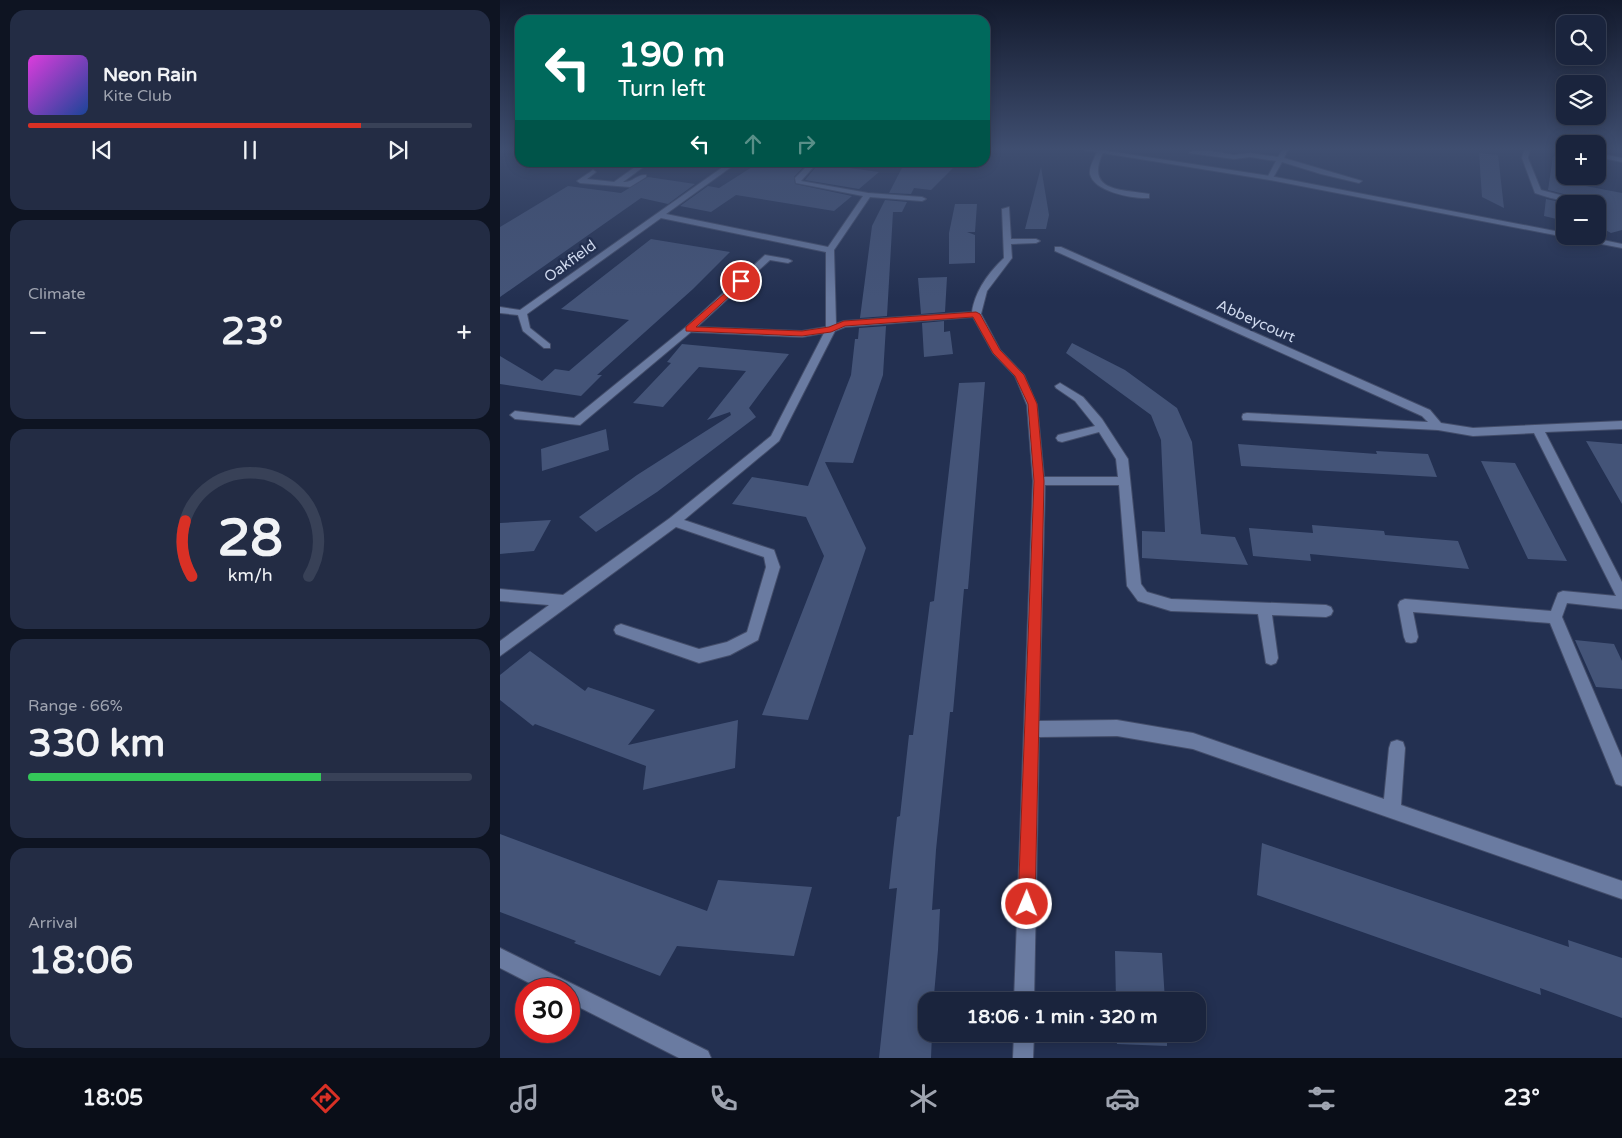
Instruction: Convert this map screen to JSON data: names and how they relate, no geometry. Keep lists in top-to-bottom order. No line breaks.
{"streets":{"street":["Oakfield","Abbeycourt"]},"page":{"map_buttons":["+","−"],"turn":["190 m","Turn left"],"song":["Neon Rain","Kite Club"],"tile":["Climate",["Range · 66%","330 km"],["Arrival","18:06"]],"heat":["−","23°","+"],"limit":"30","trip":"18:06 · 1 min · 320 m","tabs":["18:05","23°"],"gauge":["28","km/h"]}}
